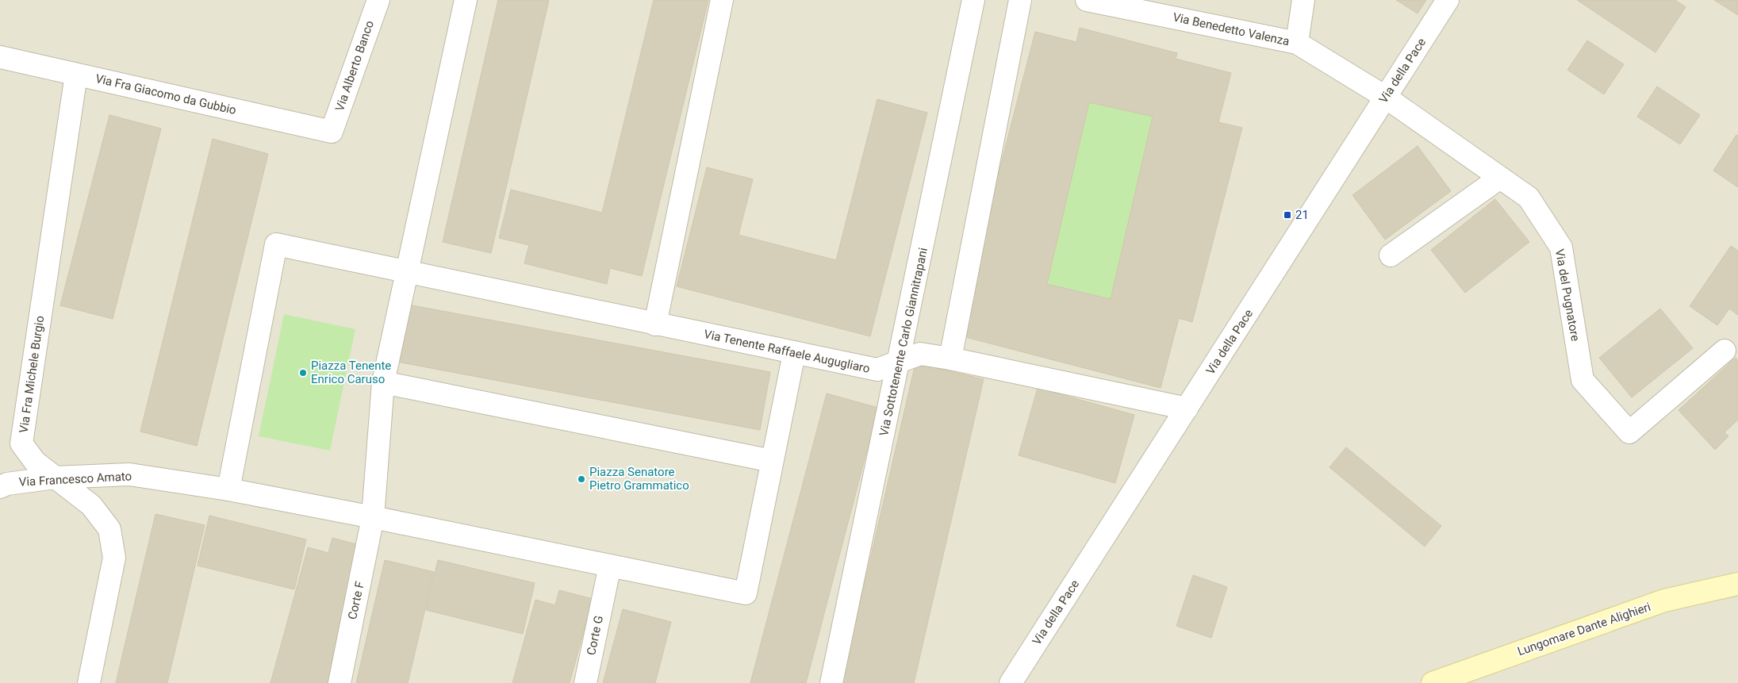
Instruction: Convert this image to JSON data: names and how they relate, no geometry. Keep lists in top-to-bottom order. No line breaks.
{"streets":{"main road":["Lungomare Dante Alighieri"],"street":["Via Benedetto Valenza","Via Alberto Banco","Via della Pace","Via Fra Giacomo da Gubbio","Via del Pugnatore","Via Sottotenente Carlo Giannitrapani","Via Tenente Raffaele Augugliaro","Via Fra Michele Burgio","Via Francesco Amato","Corte F","Corte G"]},"crossings":[["Via Benedetto Valenza","Via della Pace"],["Via Benedetto Valenza","Via del Pugnatore"],["Via Alberto Banco","Via Fra Giacomo da Gubbio"],["Via della Pace","Via del Pugnatore"],["Via della Pace","Via Tenente Raffaele Augugliaro"],["Via Fra Giacomo da Gubbio","Via Fra Michele Burgio"],["Via Sottotenente Carlo Giannitrapani","Via Tenente Raffaele Augugliaro"],["Via Tenente Raffaele Augugliaro","Via Francesco Amato"],["Via Tenente Raffaele Augugliaro","Corte F"],["Via Fra Michele Burgio","Via Francesco Amato"],["Via Francesco Amato","Corte F"],["Via Francesco Amato","Corte G"]],"places":{"transit":["21"],"other":["Piazza Tenente Enrico Caruso","Piazza Senatore Pietro Grammatico"]}}
